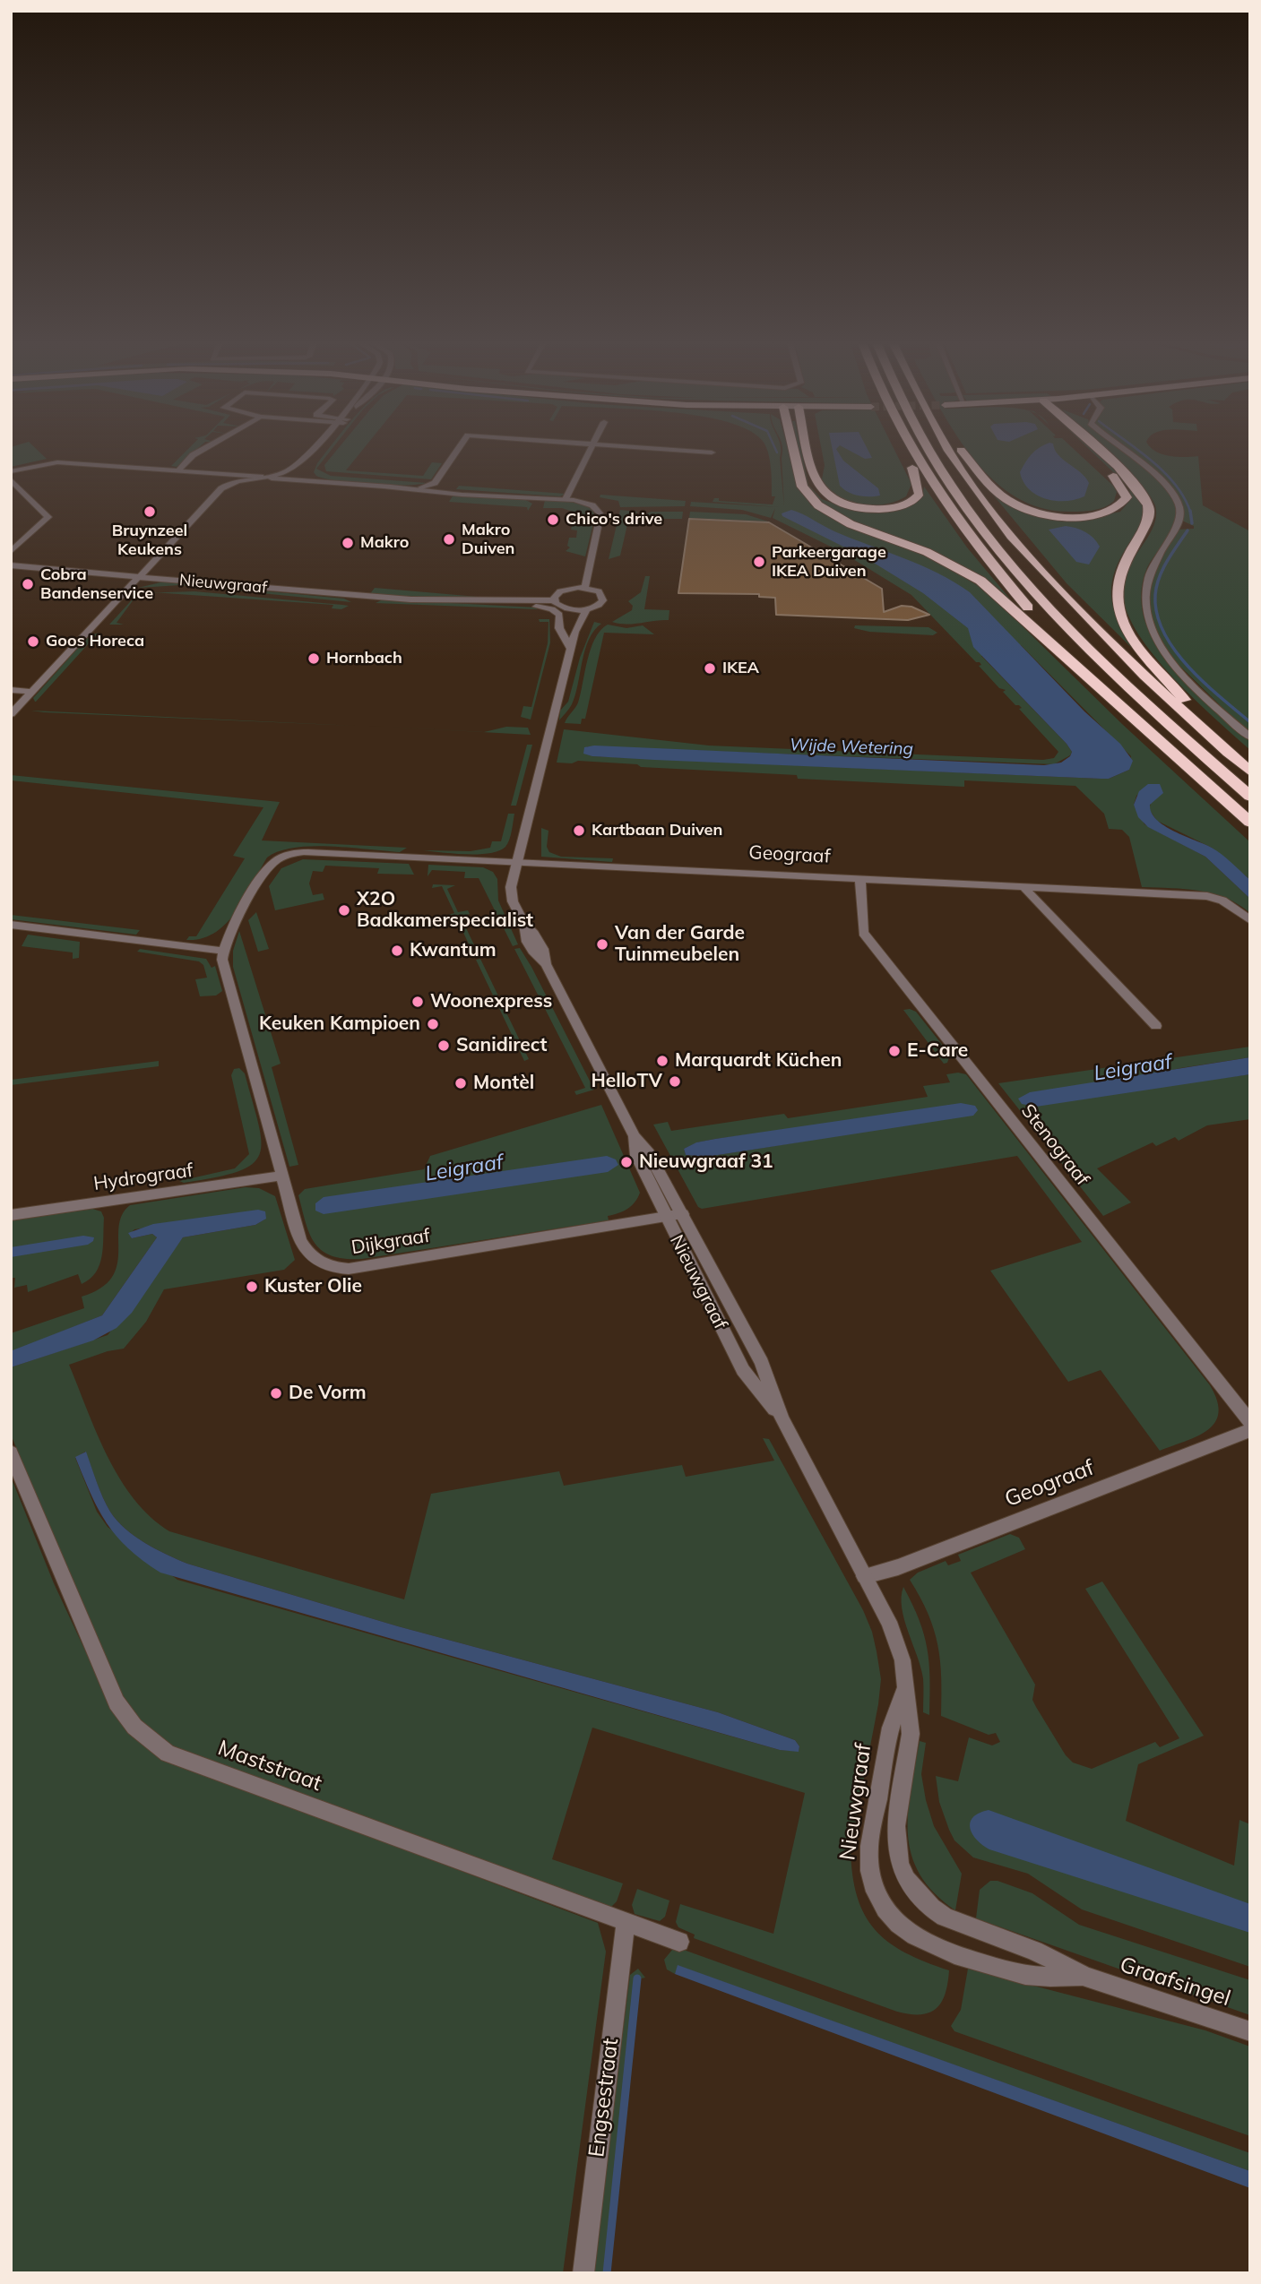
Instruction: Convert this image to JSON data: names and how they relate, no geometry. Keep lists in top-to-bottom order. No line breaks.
{"streets":{"street":["Nieuwgraaf","Geograaf","Stenograaf","Hydrograaf","Dijkgraaf","Maststraat","Graafsingel","Engsestraat"]},"crossings":[["Nieuwgraaf","Geograaf"],["Nieuwgraaf","Dijkgraaf"],["Nieuwgraaf","Graafsingel"],["Geograaf","Stenograaf"],["Hydrograaf","Dijkgraaf"],["Maststraat","Engsestraat"]],"water":["Wijde Wetering","Leigraaf"],"places":["Bruynzeel Keukens","Chico's drive","Makro Duiven","Makro","Parkeergarage IKEA Duiven","Cobra Bandenservice","Goos Horeca","Hornbach","IKEA","Kartbaan Duiven","X2O Badkamerspecialist","Van der Garde Tuinmeubelen","Kwantum","Woonexpress","Keuken Kampioen","Sanidirect","E-Care","Marquardt Küchen","HelloTV","Montèl","Nieuwgraaf 31","Kuster Olie","De Vorm"]}
